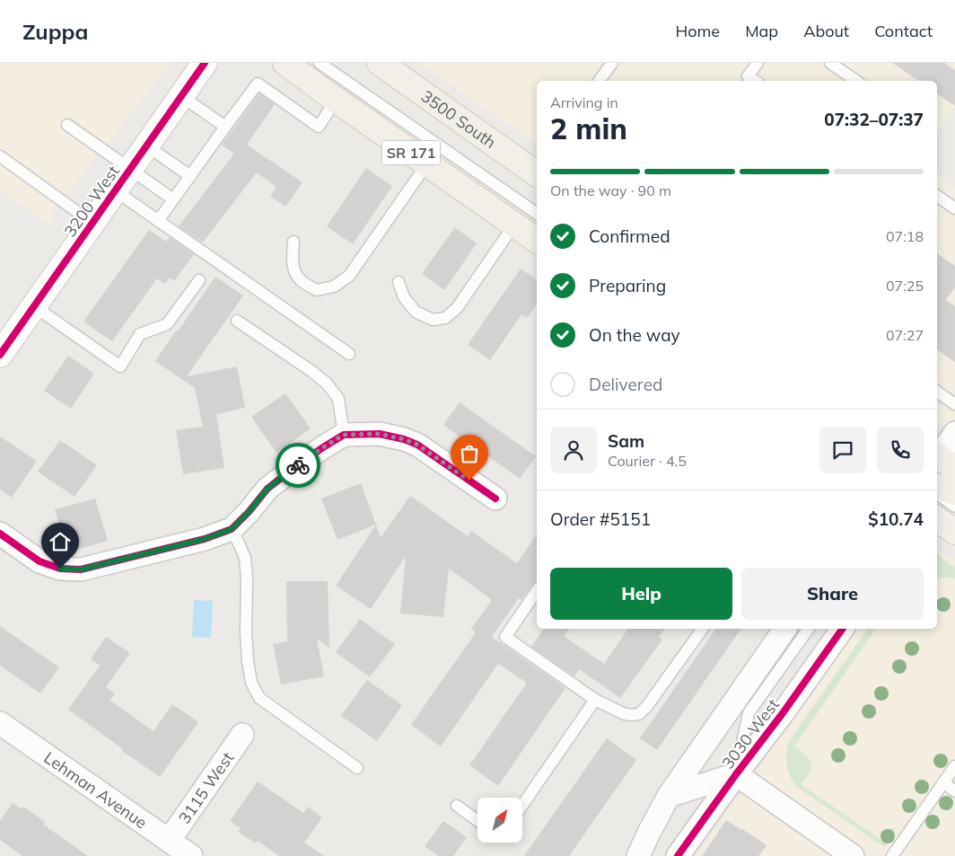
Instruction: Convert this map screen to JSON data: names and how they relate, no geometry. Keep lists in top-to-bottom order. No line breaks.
{"streets":{"main road":["3500 South","SR 171"],"street":["3200 West","3030 West","3115 West","Lehman Avenue"]},"crossings":[["3115 West","Lehman Avenue"]],"north":"top right","page":{"header":"Zuppa","nav":["Home","Map","About","Contact"],"heading":["2 min","Arriving in","07:32–07:37"],"panel":["Sam","Courier · 4.5","Order #5151","$10.74"],"bar":"On the way · 90 m","list":[["Confirmed","07:18"],["Preparing","07:25"],["On the way","07:27"],"Delivered"],"buttons":["Help","Share"]}}
